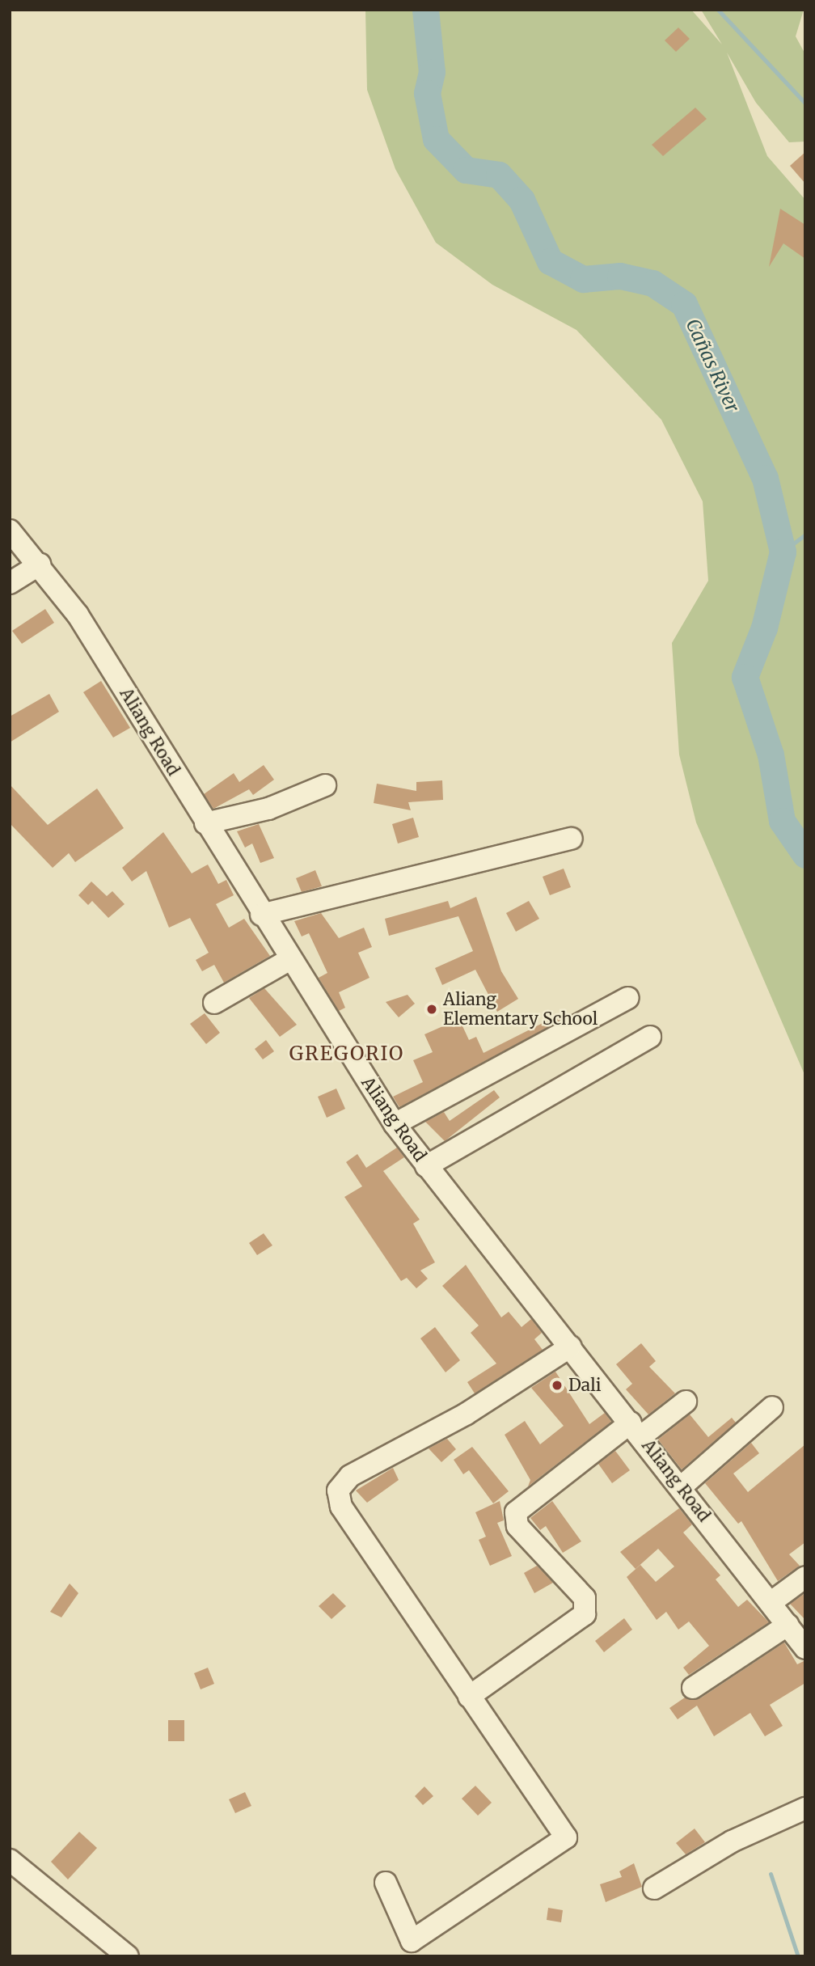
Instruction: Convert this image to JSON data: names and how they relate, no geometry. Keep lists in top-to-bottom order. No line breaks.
{"streets":{"street":["Aliang Road"]},"districts":["GREGORIO"],"water":["Cañas River"],"places":["Aliang Elementary School","Dali"]}
